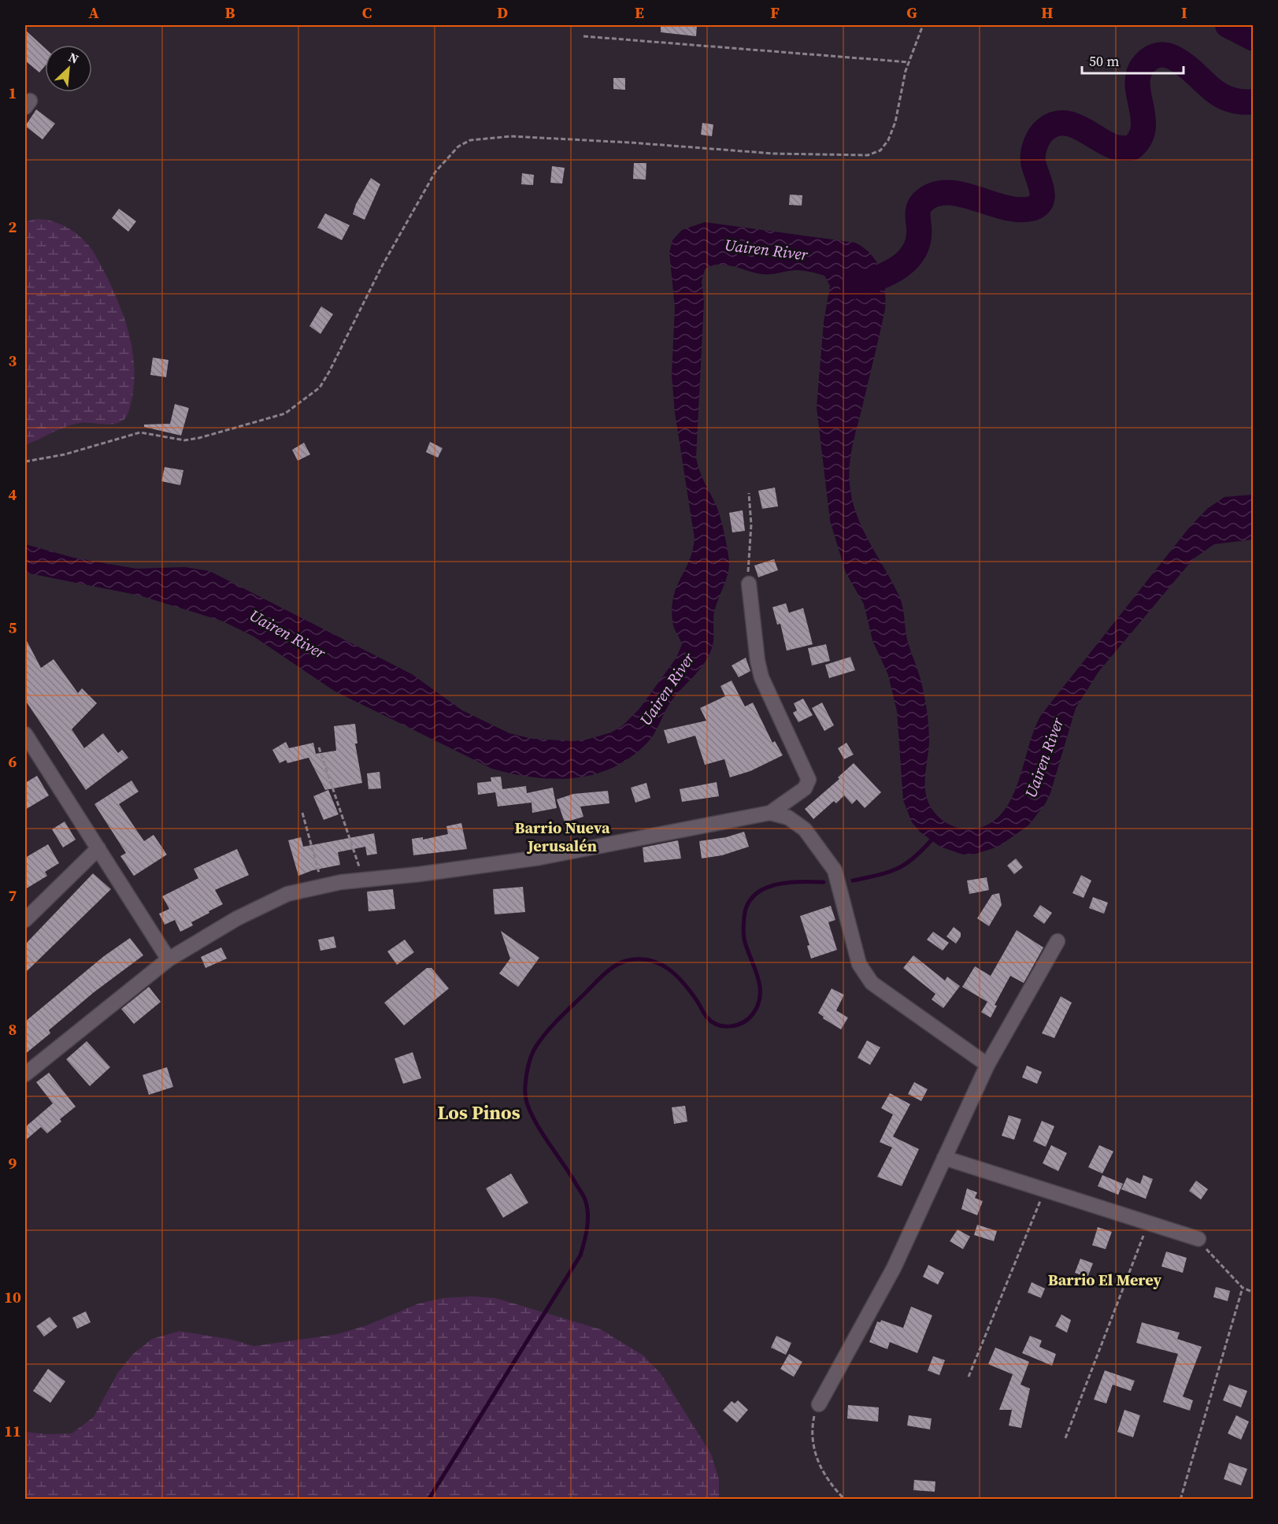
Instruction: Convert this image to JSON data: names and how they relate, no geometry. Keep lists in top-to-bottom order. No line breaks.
{"districts":["Barrio Nueva Jerusalén","Los Pinos","Barrio El Merey"],"water":["Uairen River"],"scale_bar":"50 m","north":"top right","grid":{"columns":["A","B","C","D","E","F","G","H","I"],"rows":["1","2","3","4","5","6","7","8","9","10","11"]}}
